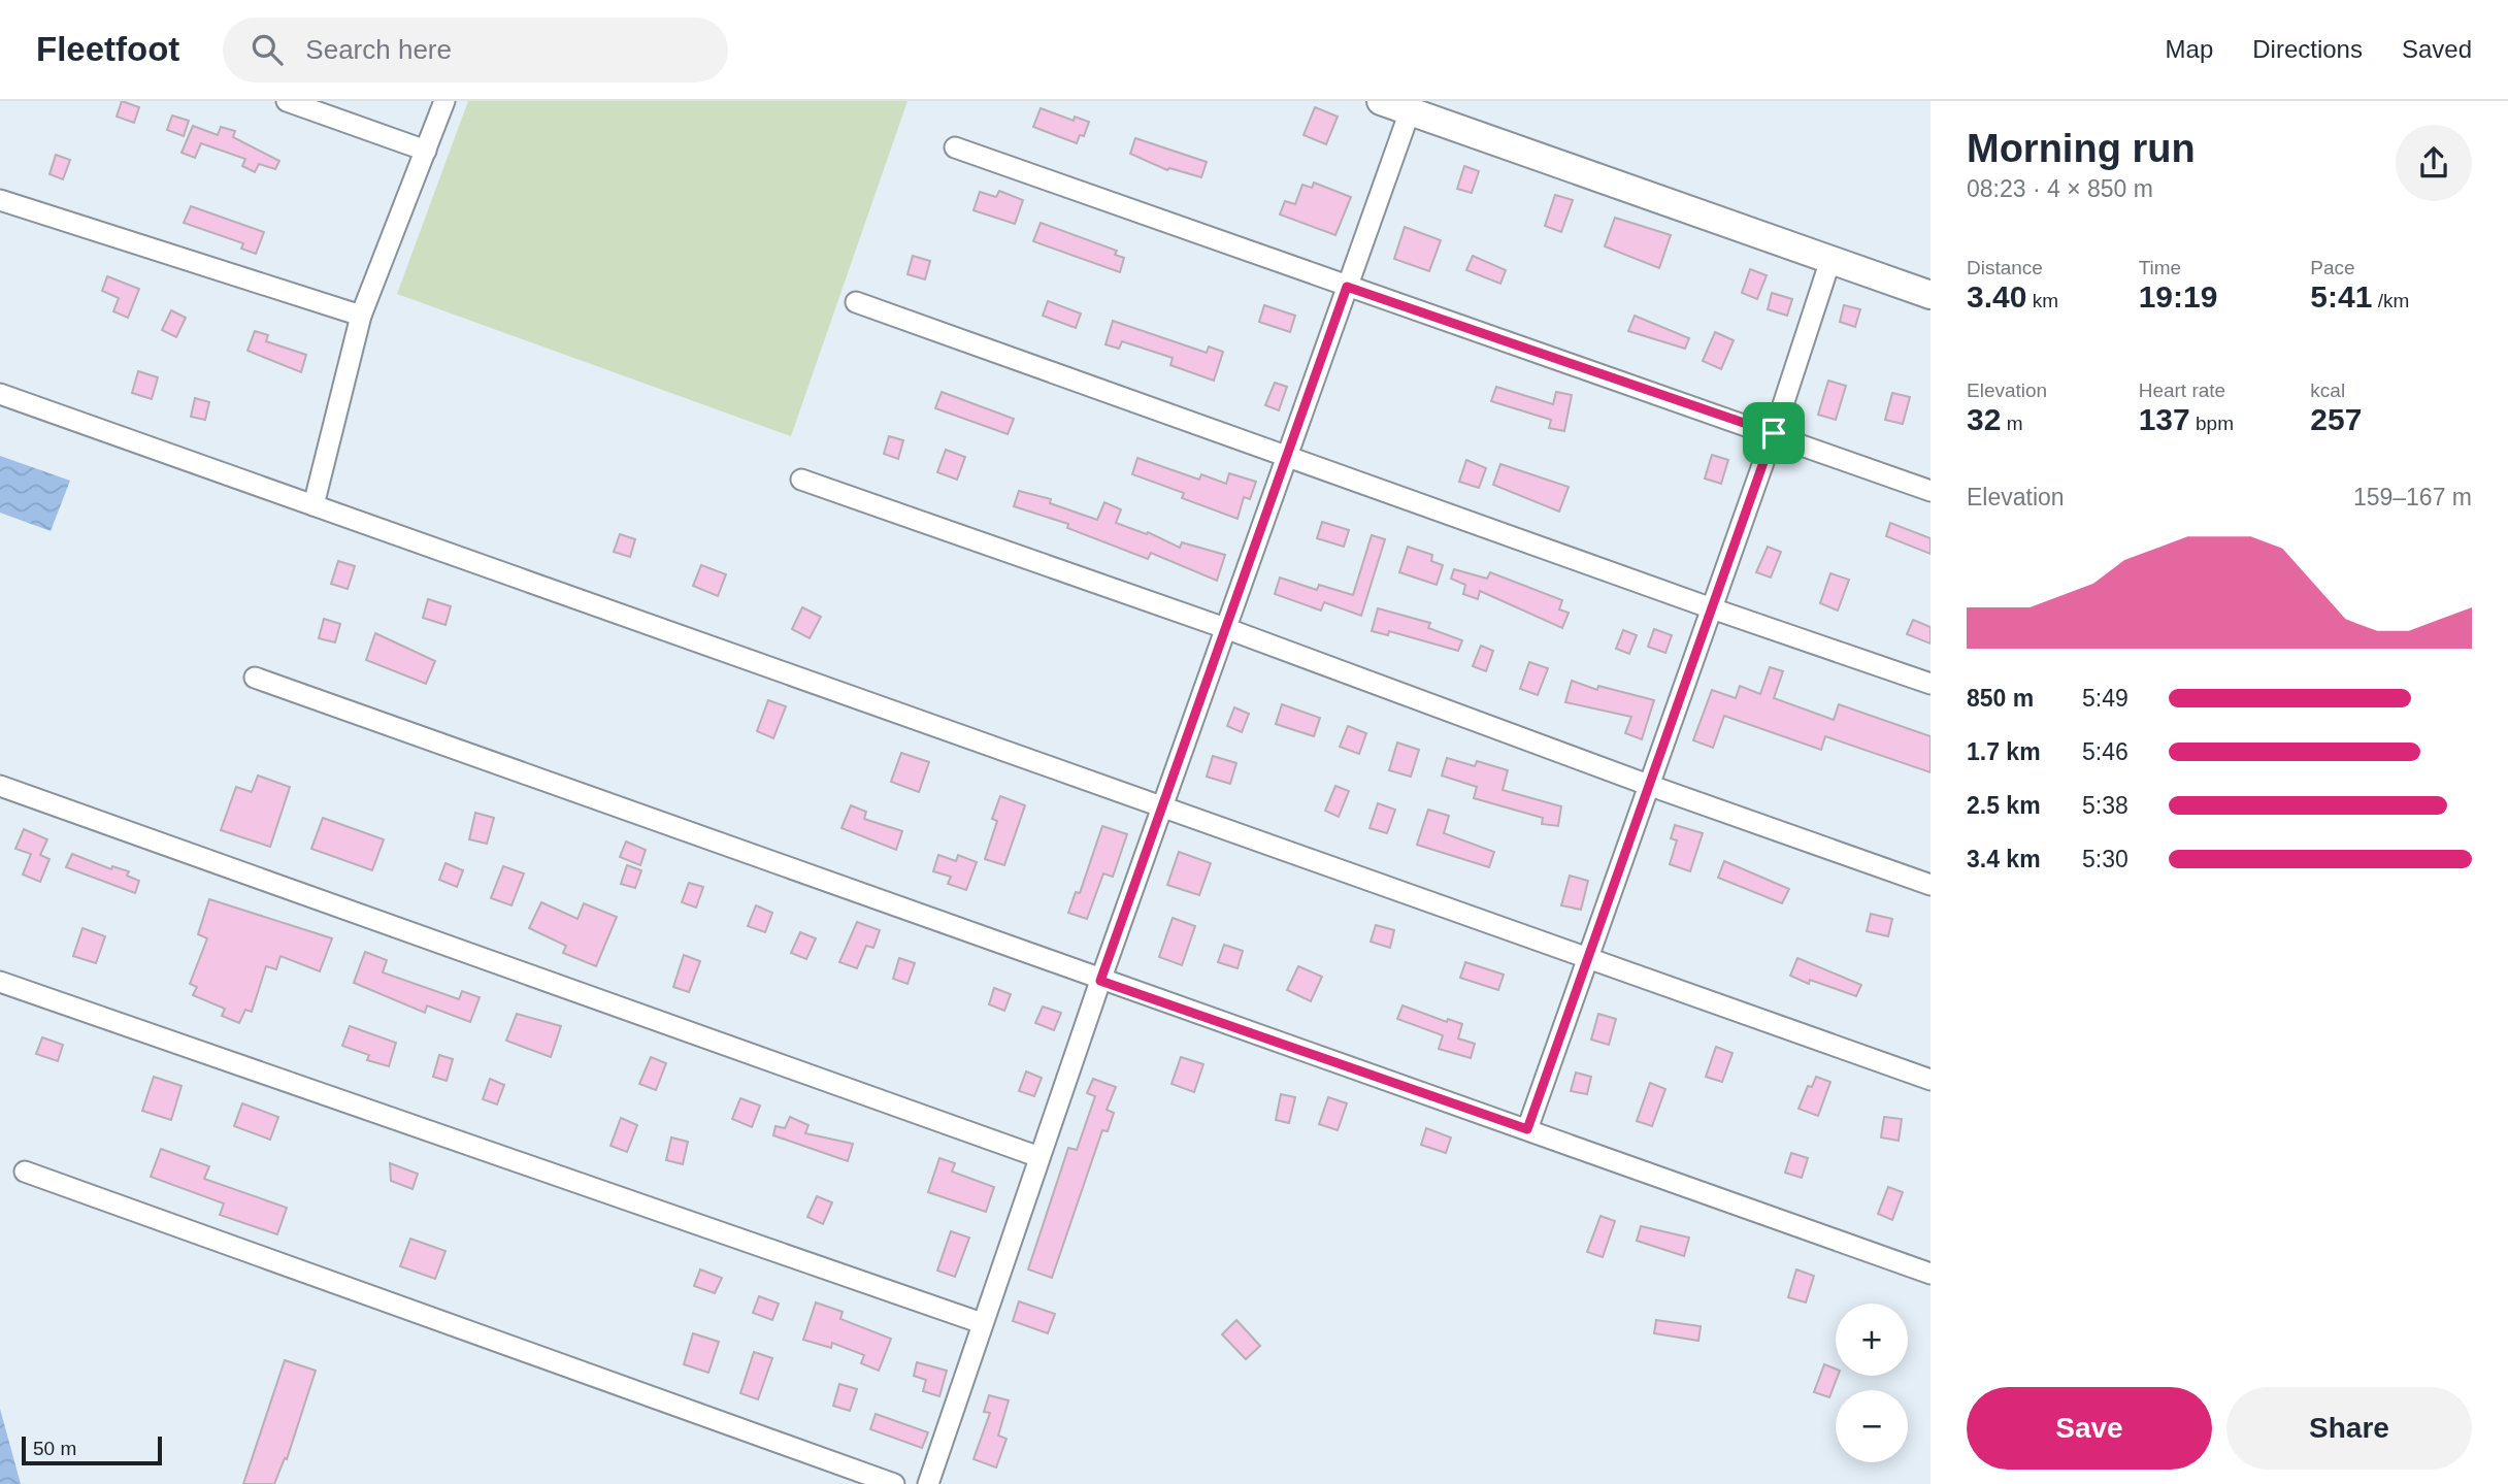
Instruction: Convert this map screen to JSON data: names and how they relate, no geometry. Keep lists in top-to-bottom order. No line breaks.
{"scale_bar":"50 m","page":{"header":"Fleetfoot","search":"Search here","nav":["Map","Directions","Saved"],"heading":["Morning run","08:23 · 4 × 850 m"],"stats":[["Distance","3.40 km"],["Time","19:19"],["Pace","5:41 /km"],["Elevation","32 m"],["Heart rate","137 bpm"],["kcal","257"]],"chart":["Elevation","159–167 m"],"list":[{"name":"850 m","note":"5:49"},{"name":"1.7 km","note":"5:46"},{"name":"2.5 km","note":"5:38"},{"name":"3.4 km","note":"5:30"}],"map_buttons":["+","−"],"buttons":["Save","Share"],"scale":"50 m"}}
